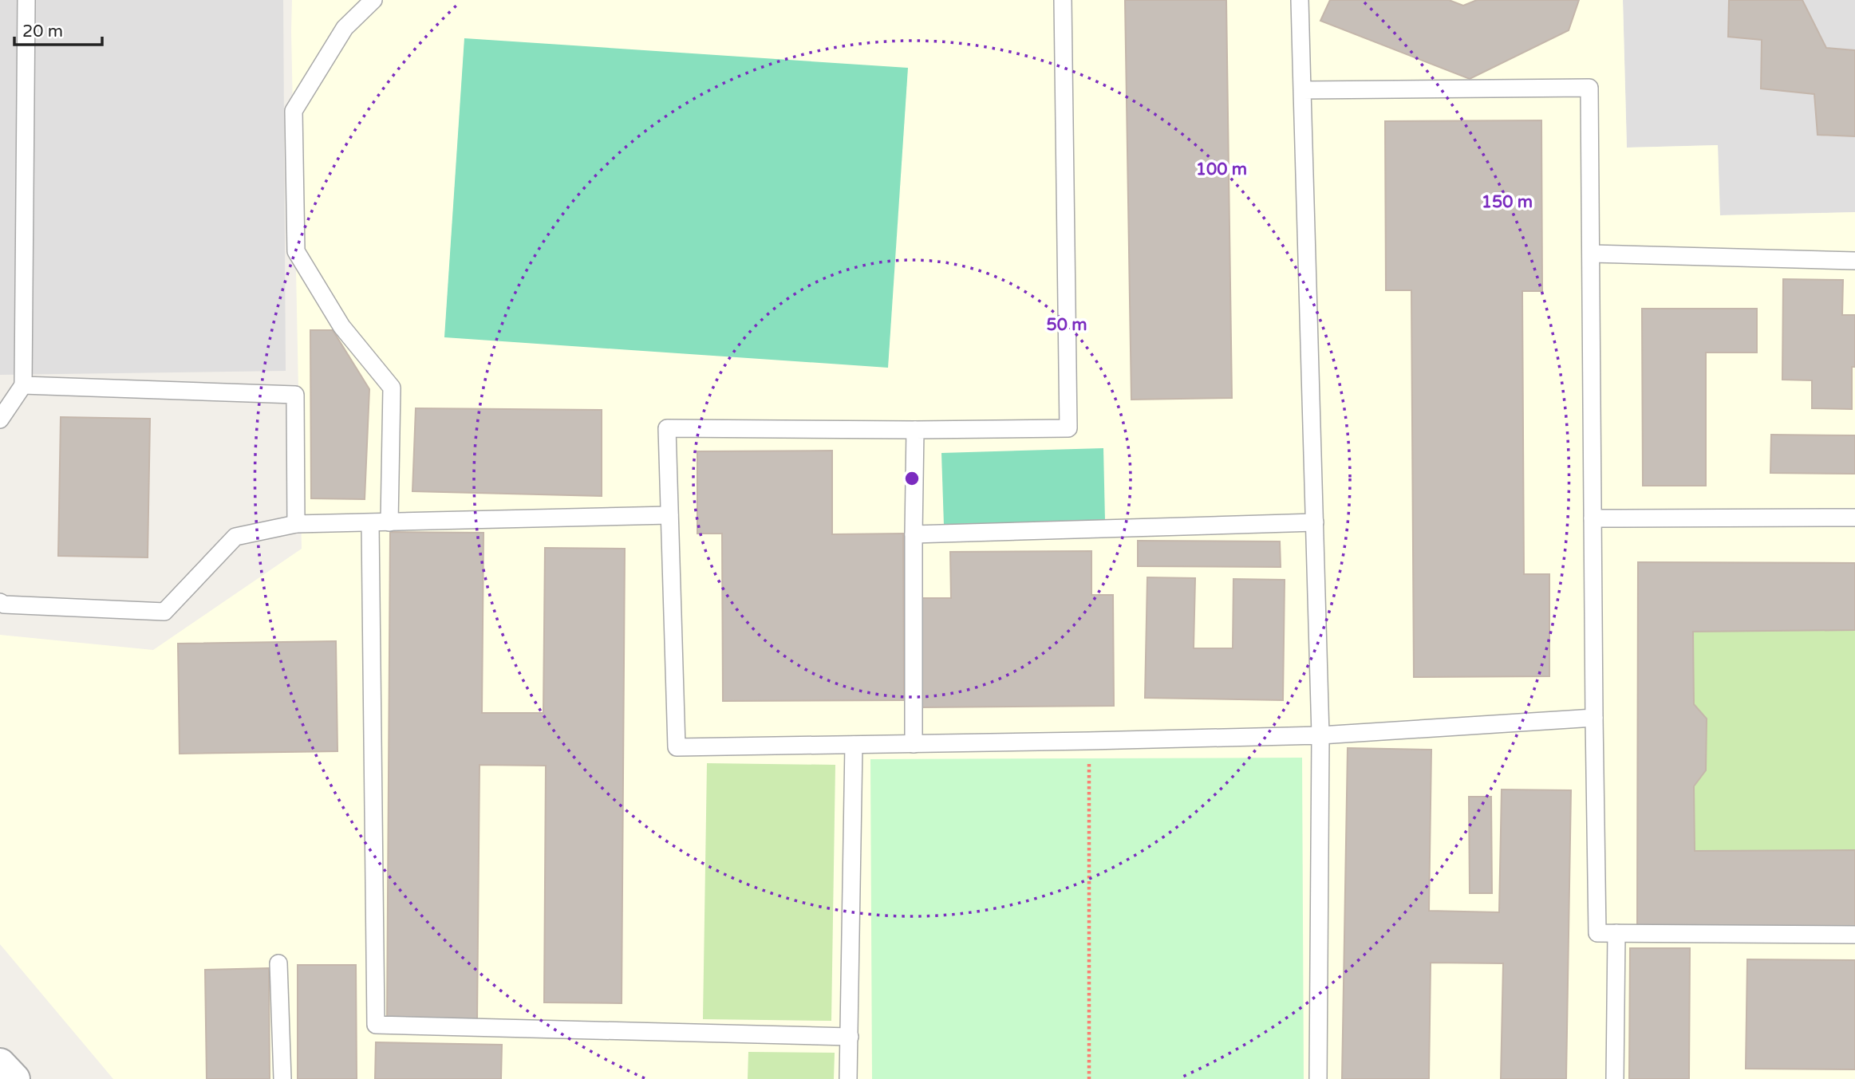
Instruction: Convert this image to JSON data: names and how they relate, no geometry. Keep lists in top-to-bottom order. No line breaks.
{"scale_bar":"20 m","rings":["100 m","150 m","50 m"]}
